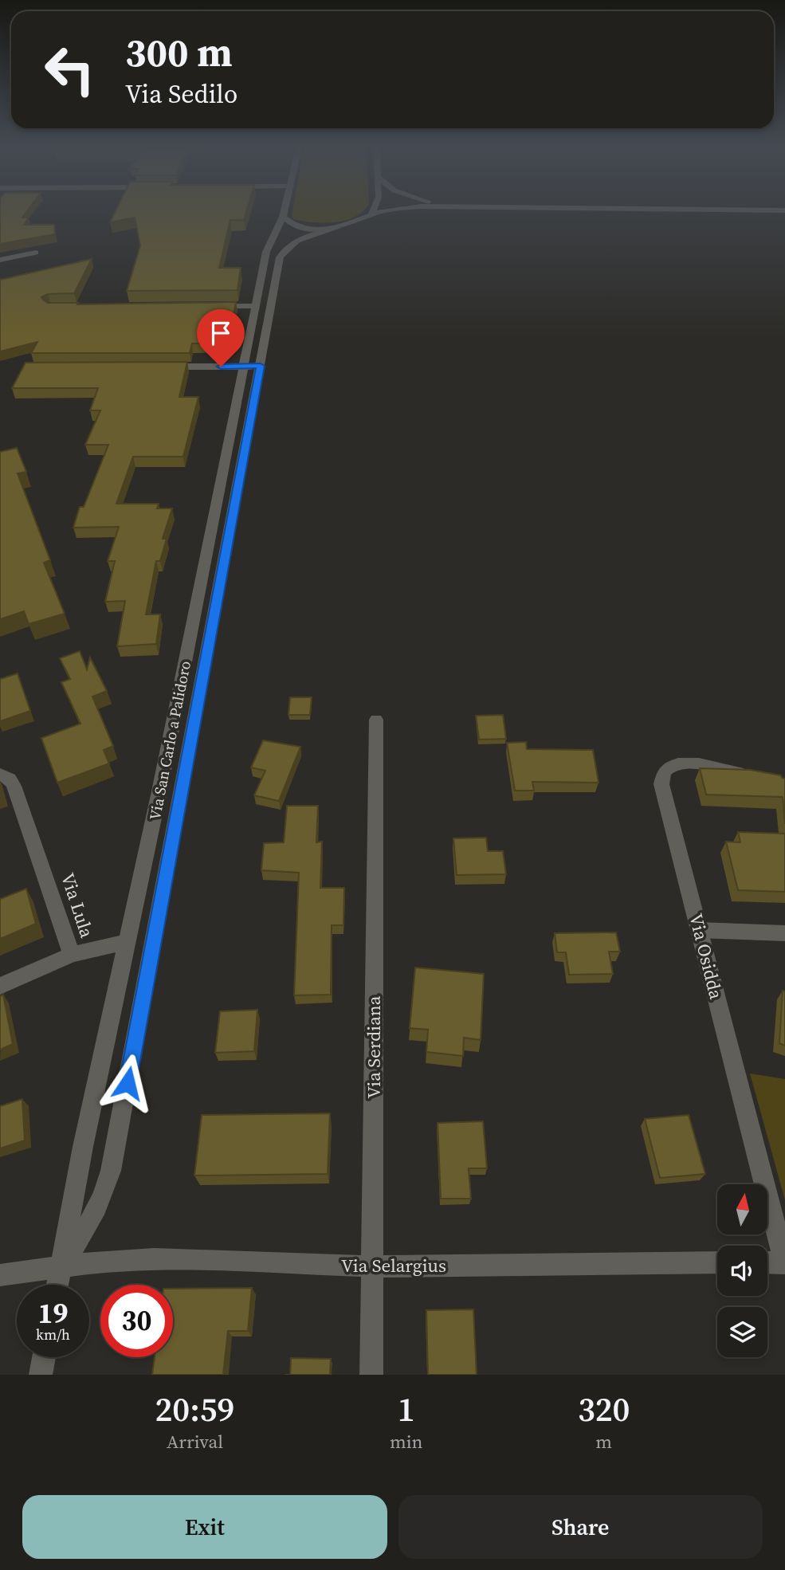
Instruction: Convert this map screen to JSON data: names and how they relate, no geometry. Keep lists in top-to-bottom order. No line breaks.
{"streets":{"street":["Via San Carlo a Palidoro","Via Lula","Via Osidda","Via Serdiana","Via Selargius"]},"crossings":[["Via San Carlo a Palidoro","Via Selargius"],["Via Serdiana","Via Selargius"]],"north":"top","page":{"turn":["300 m","Via Sedilo"],"speed":"19 km/h","limit":"30","eta":["20:59","Arrival","1","min","320","m"],"buttons":["Exit","Share"]}}
